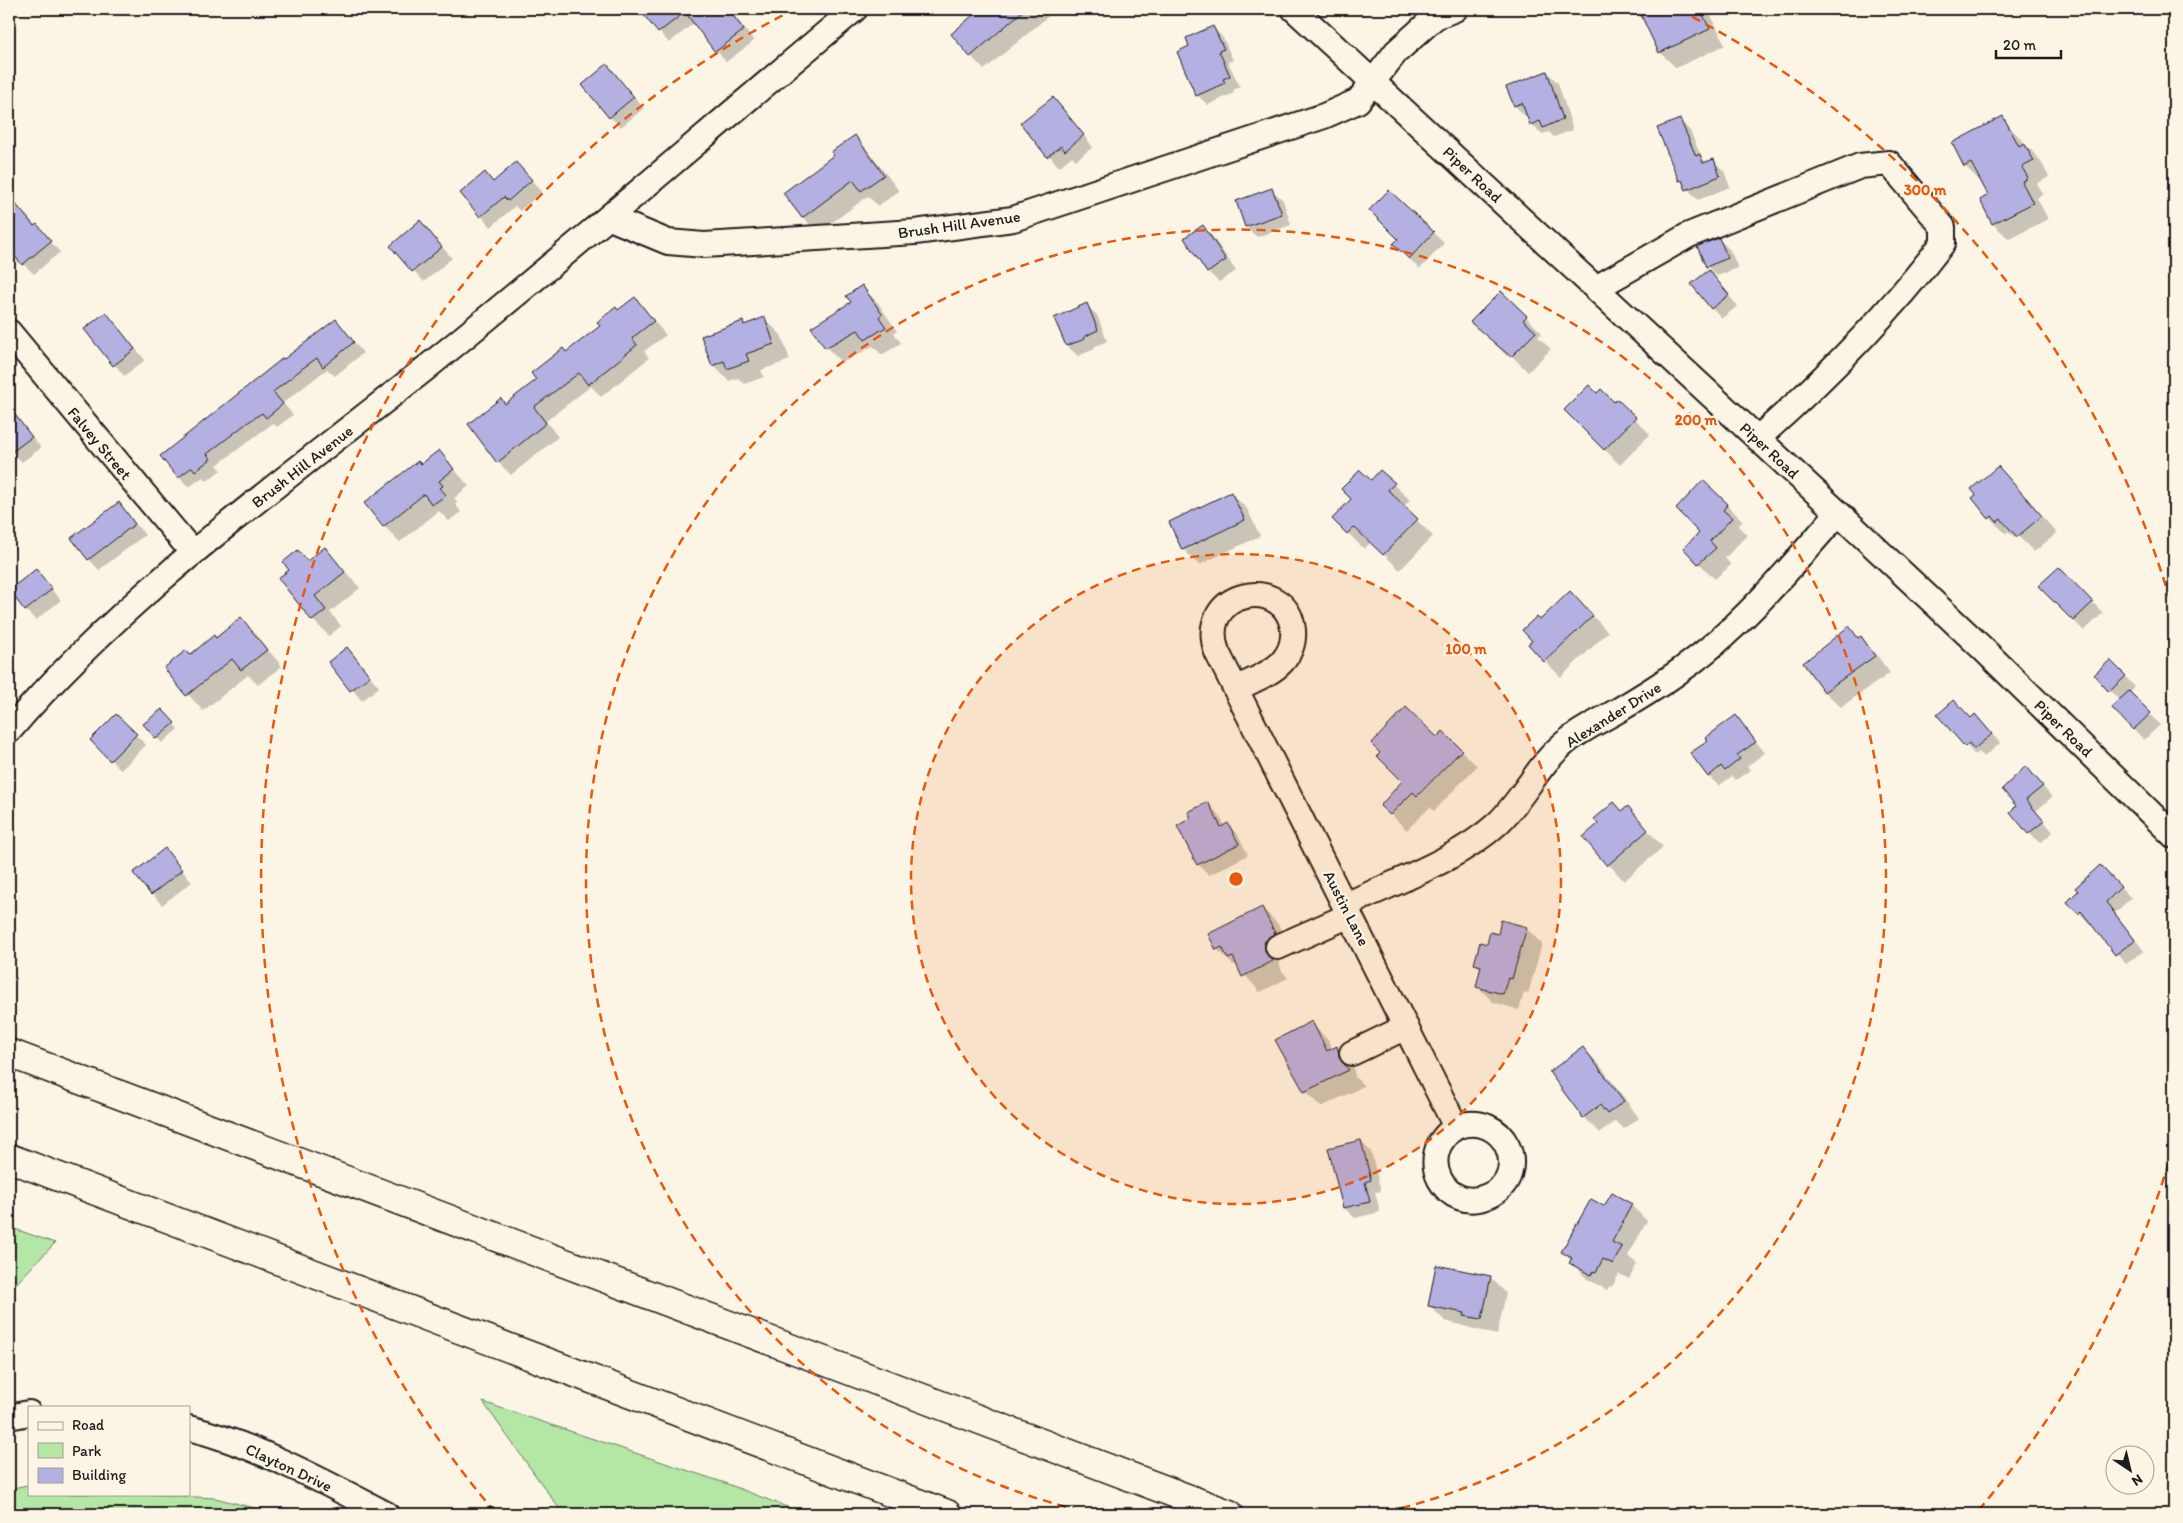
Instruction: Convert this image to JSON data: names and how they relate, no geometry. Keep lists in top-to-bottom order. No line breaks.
{"streets":{"street":["Piper Road","Brush Hill Avenue","Falvey Street","Alexander Drive","Austin Lane","Clayton Drive"]},"crossings":[["Piper Road","Brush Hill Avenue"],["Piper Road","Alexander Drive"],["Brush Hill Avenue","Falvey Street"],["Alexander Drive","Austin Lane"]],"legend":["Road","Park","Building"],"scale_bar":"20 m","north":"bottom right","rings":["300 m","200 m","100 m"]}
